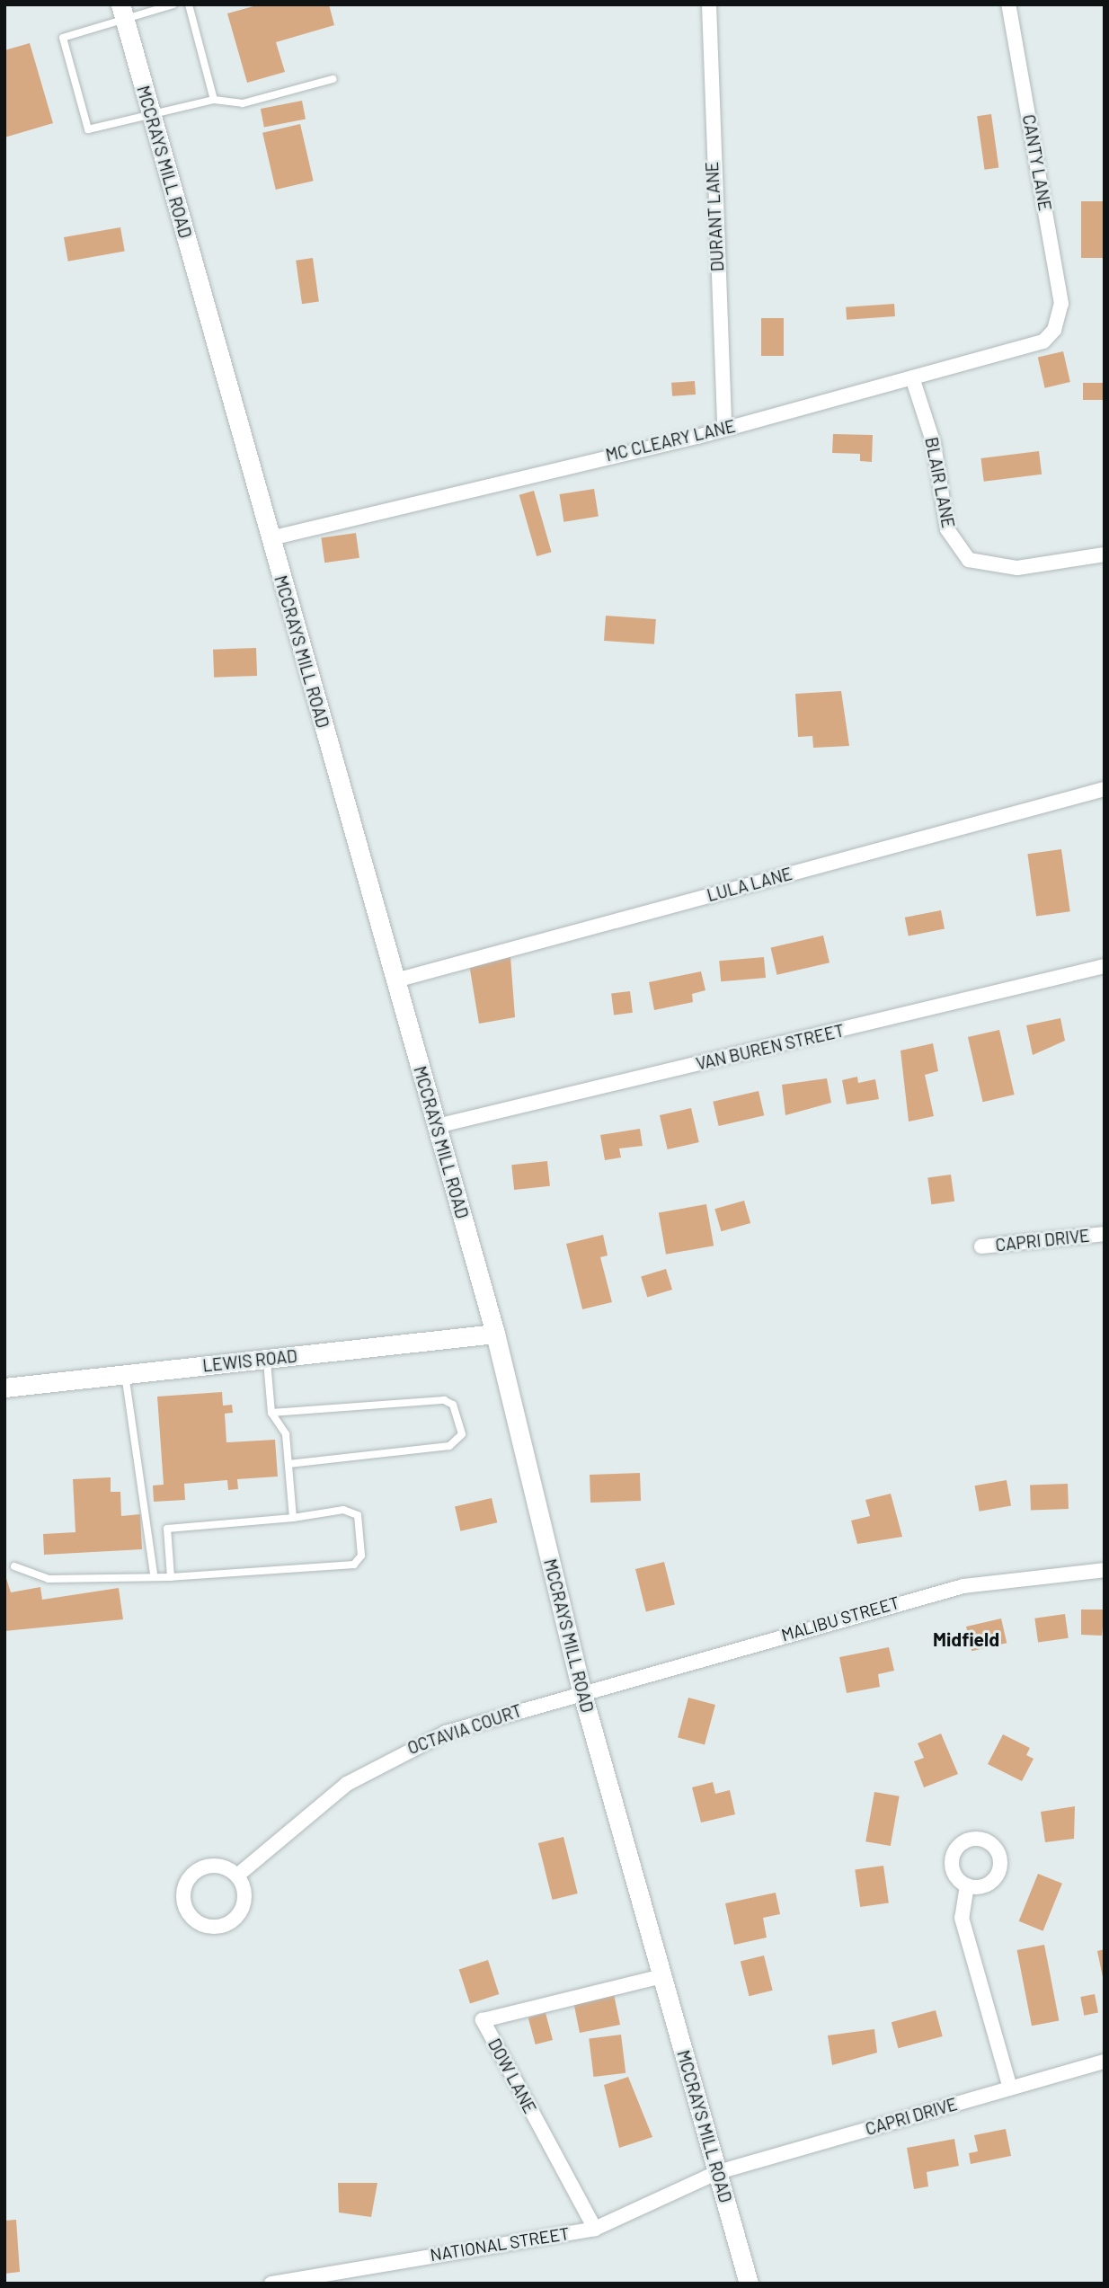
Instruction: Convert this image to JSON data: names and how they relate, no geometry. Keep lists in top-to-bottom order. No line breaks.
{"streets":{"street":["MCCRAYS MILL ROAD","CANTY LANE","DURANT LANE","MC CLEARY LANE","BLAIR LANE","LULA LANE","VAN BUREN STREET","CAPRI DRIVE","LEWIS ROAD","MALIBU STREET","OCTAVIA COURT","DOW LANE","NATIONAL STREET"]},"crossings":[["MCCRAYS MILL ROAD","MC CLEARY LANE"],["MCCRAYS MILL ROAD","LULA LANE"],["MCCRAYS MILL ROAD","VAN BUREN STREET"],["MCCRAYS MILL ROAD","CAPRI DRIVE"],["MCCRAYS MILL ROAD","LEWIS ROAD"],["MCCRAYS MILL ROAD","MALIBU STREET"],["MCCRAYS MILL ROAD","OCTAVIA COURT"],["MCCRAYS MILL ROAD","DOW LANE"],["MCCRAYS MILL ROAD","NATIONAL STREET"],["CANTY LANE","MC CLEARY LANE"],["DURANT LANE","MC CLEARY LANE"],["MC CLEARY LANE","BLAIR LANE"],["CAPRI DRIVE","NATIONAL STREET"],["MALIBU STREET","OCTAVIA COURT"],["DOW LANE","NATIONAL STREET"]],"districts":["Midfield"]}
